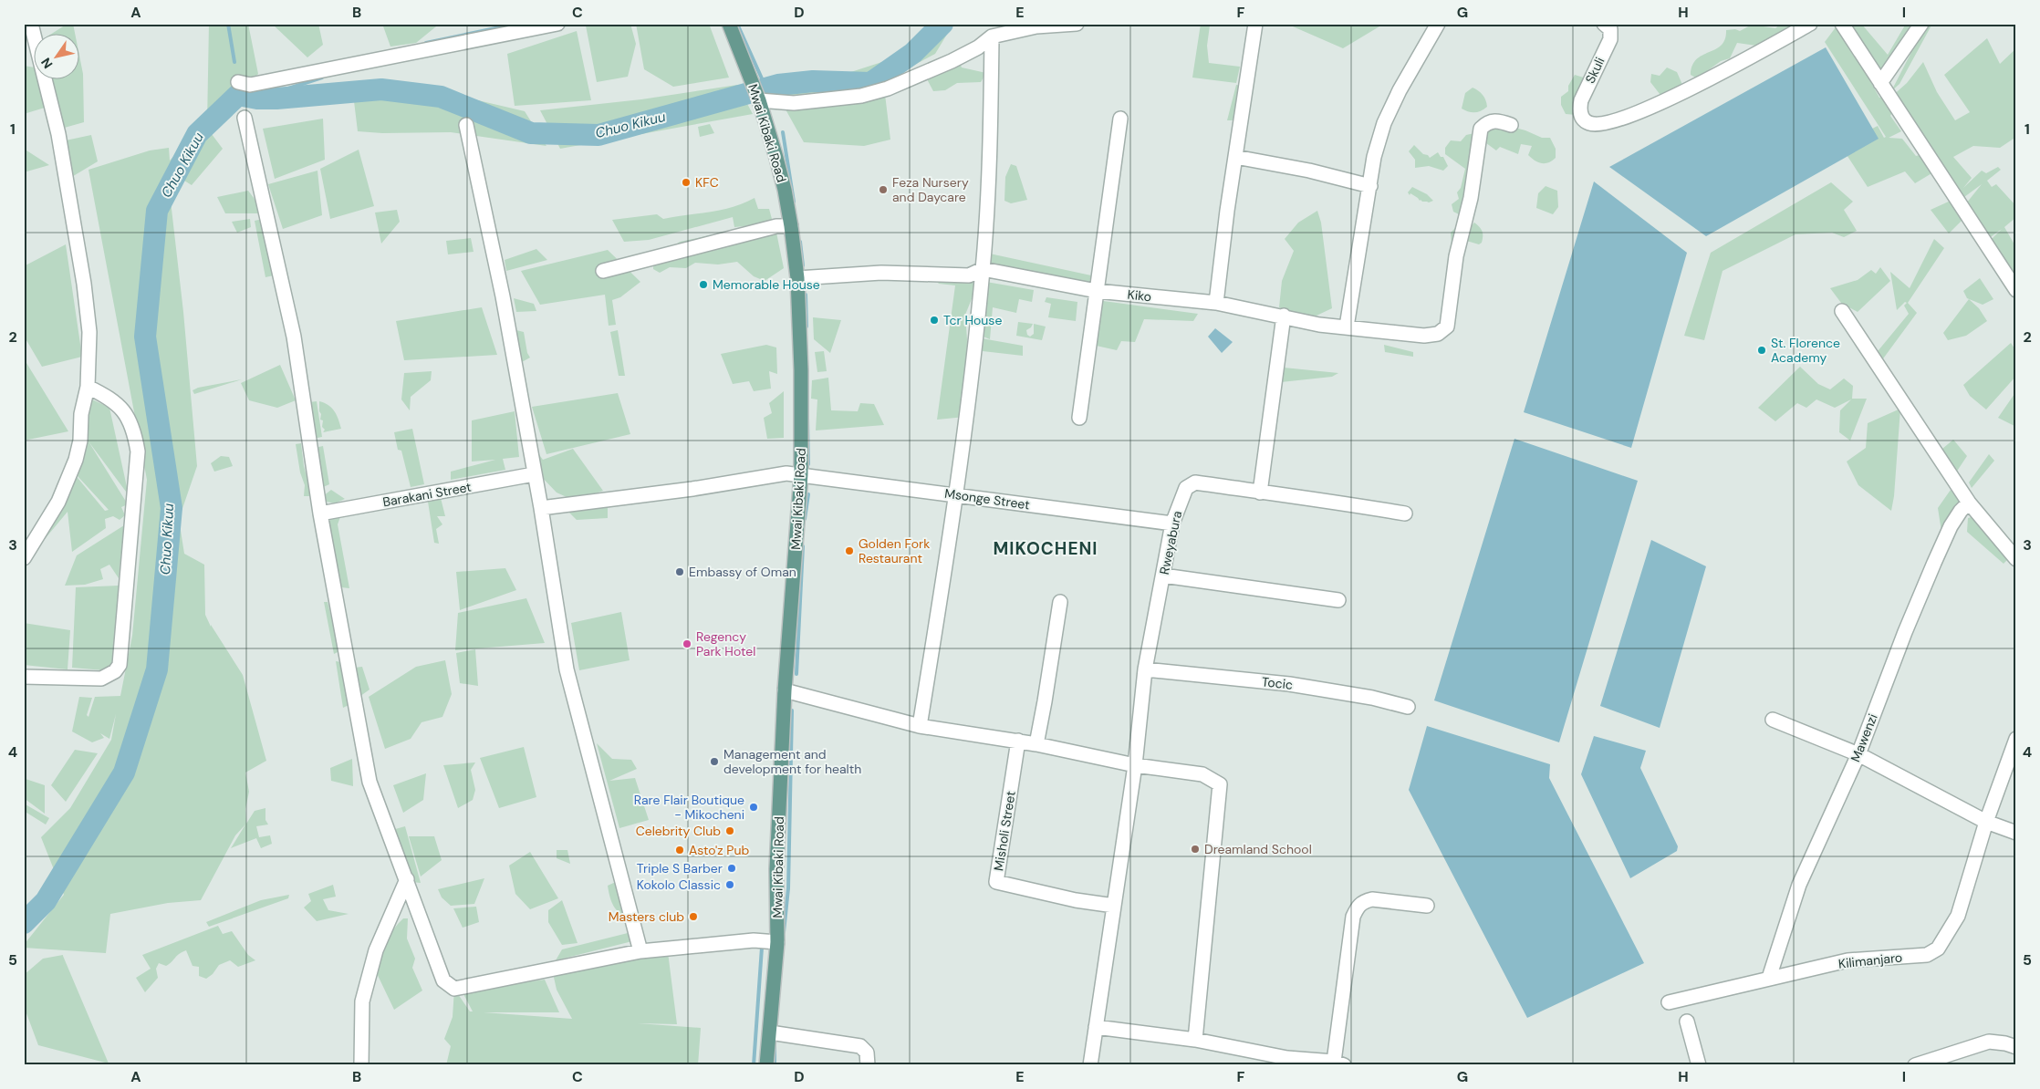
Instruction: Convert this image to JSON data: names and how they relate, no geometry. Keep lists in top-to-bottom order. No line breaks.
{"streets":{"main road":["Mwai Kibaki Road"],"street":["Skuli","Kiko","Barakani Street","Msonge Street","Rweyabura","Tocic","Mawenzi","Misholi Street","Kilimanjaro"]},"crossings":[["Mwai Kibaki Road","Kiko"],["Mwai Kibaki Road","Msonge Street"],["Msonge Street","Rweyabura"],["Rweyabura","Tocic"],["Rweyabura","Misholi Street"],["Mawenzi","Kilimanjaro"]],"districts":["MIKOCHENI"],"water":["Chuo Kikuu"],"places":["KFC","Feza Nursery and Daycare","Memorable House","Tcr House","St. Florence Academy","Golden Fork Restaurant","Embassy of Oman","Regency Park Hotel","Management and development for health","Rare Flair Boutique - Mikocheni","Celebrity Club","Dreamland School","Asto'z Pub","Triple S Barber","Kokolo Classic","Masters club"],"north":"bottom left","grid":{"columns":["A","B","C","D","E","F","G","H","I"],"rows":["1","2","3","4","5"]}}
